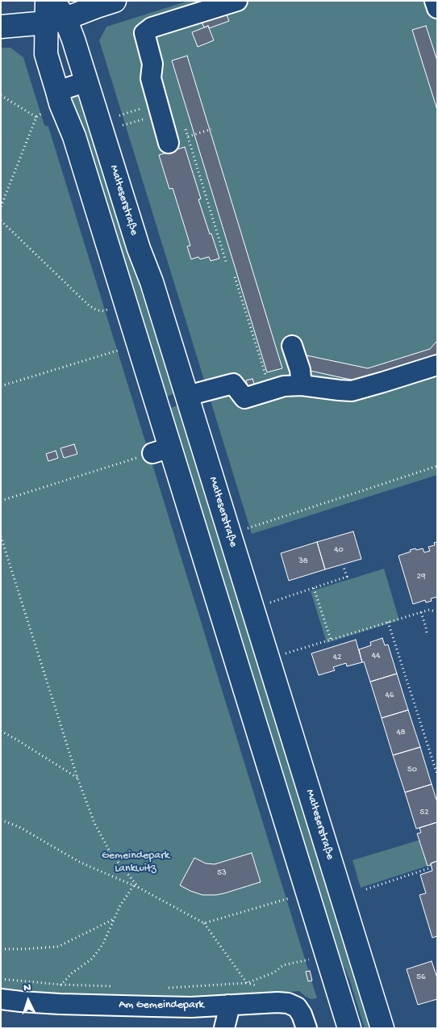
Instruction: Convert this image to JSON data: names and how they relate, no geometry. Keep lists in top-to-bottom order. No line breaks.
{"streets":{"main road":["Malteserstraße"],"street":["Am Gemeindepark"]},"parks":["Gemeindepark Lankwitz"],"house_numbers":["40","38","29","44","42","46","48","50","52","53","56"],"north":"top"}
